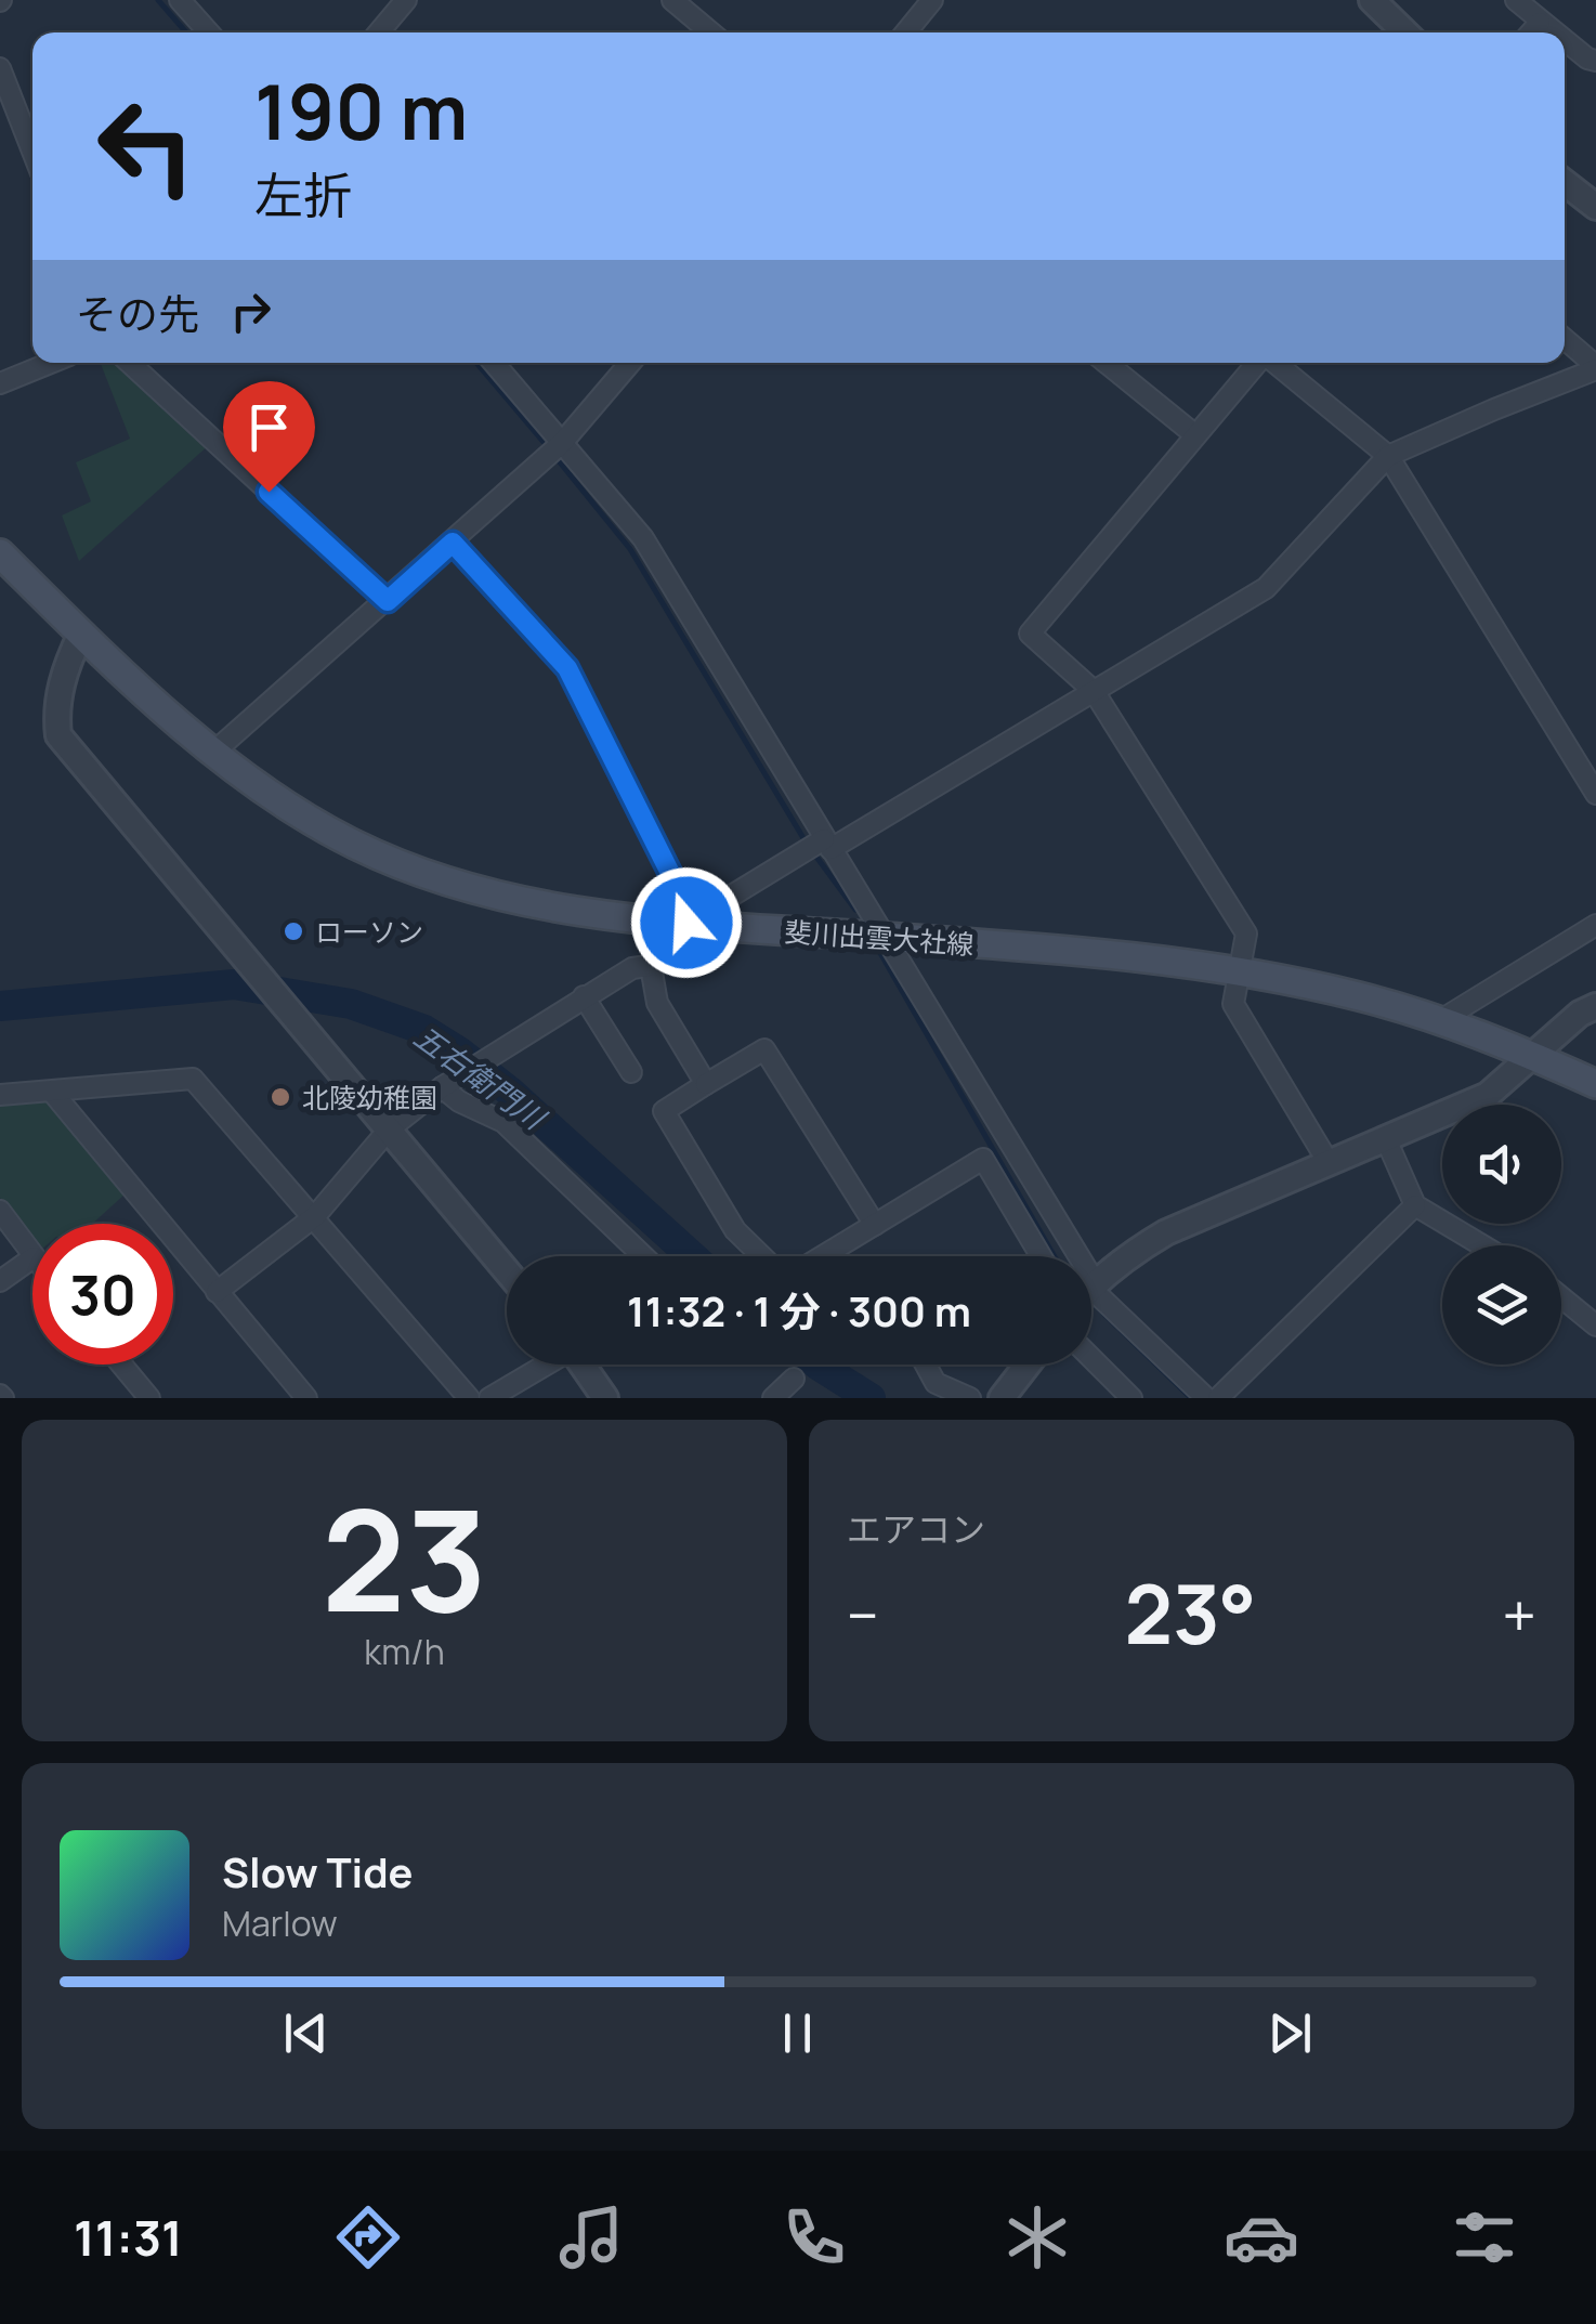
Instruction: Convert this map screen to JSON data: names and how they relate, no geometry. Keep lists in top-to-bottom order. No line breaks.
{"streets":{"main road":["斐川出雲大社線"]},"water":["五右衛門川"],"places":["ローソン","北陵幼稚園"],"page":{"turn":["190 m","左折"],"then":"その先","limit":"30","trip":"11:32 · 1 分 · 300 m","tile":[["23","km/h"],"エアコン"],"heat":["−","23°","+"],"song":["Slow Tide","Marlow"],"tabs":"11:31"}}
